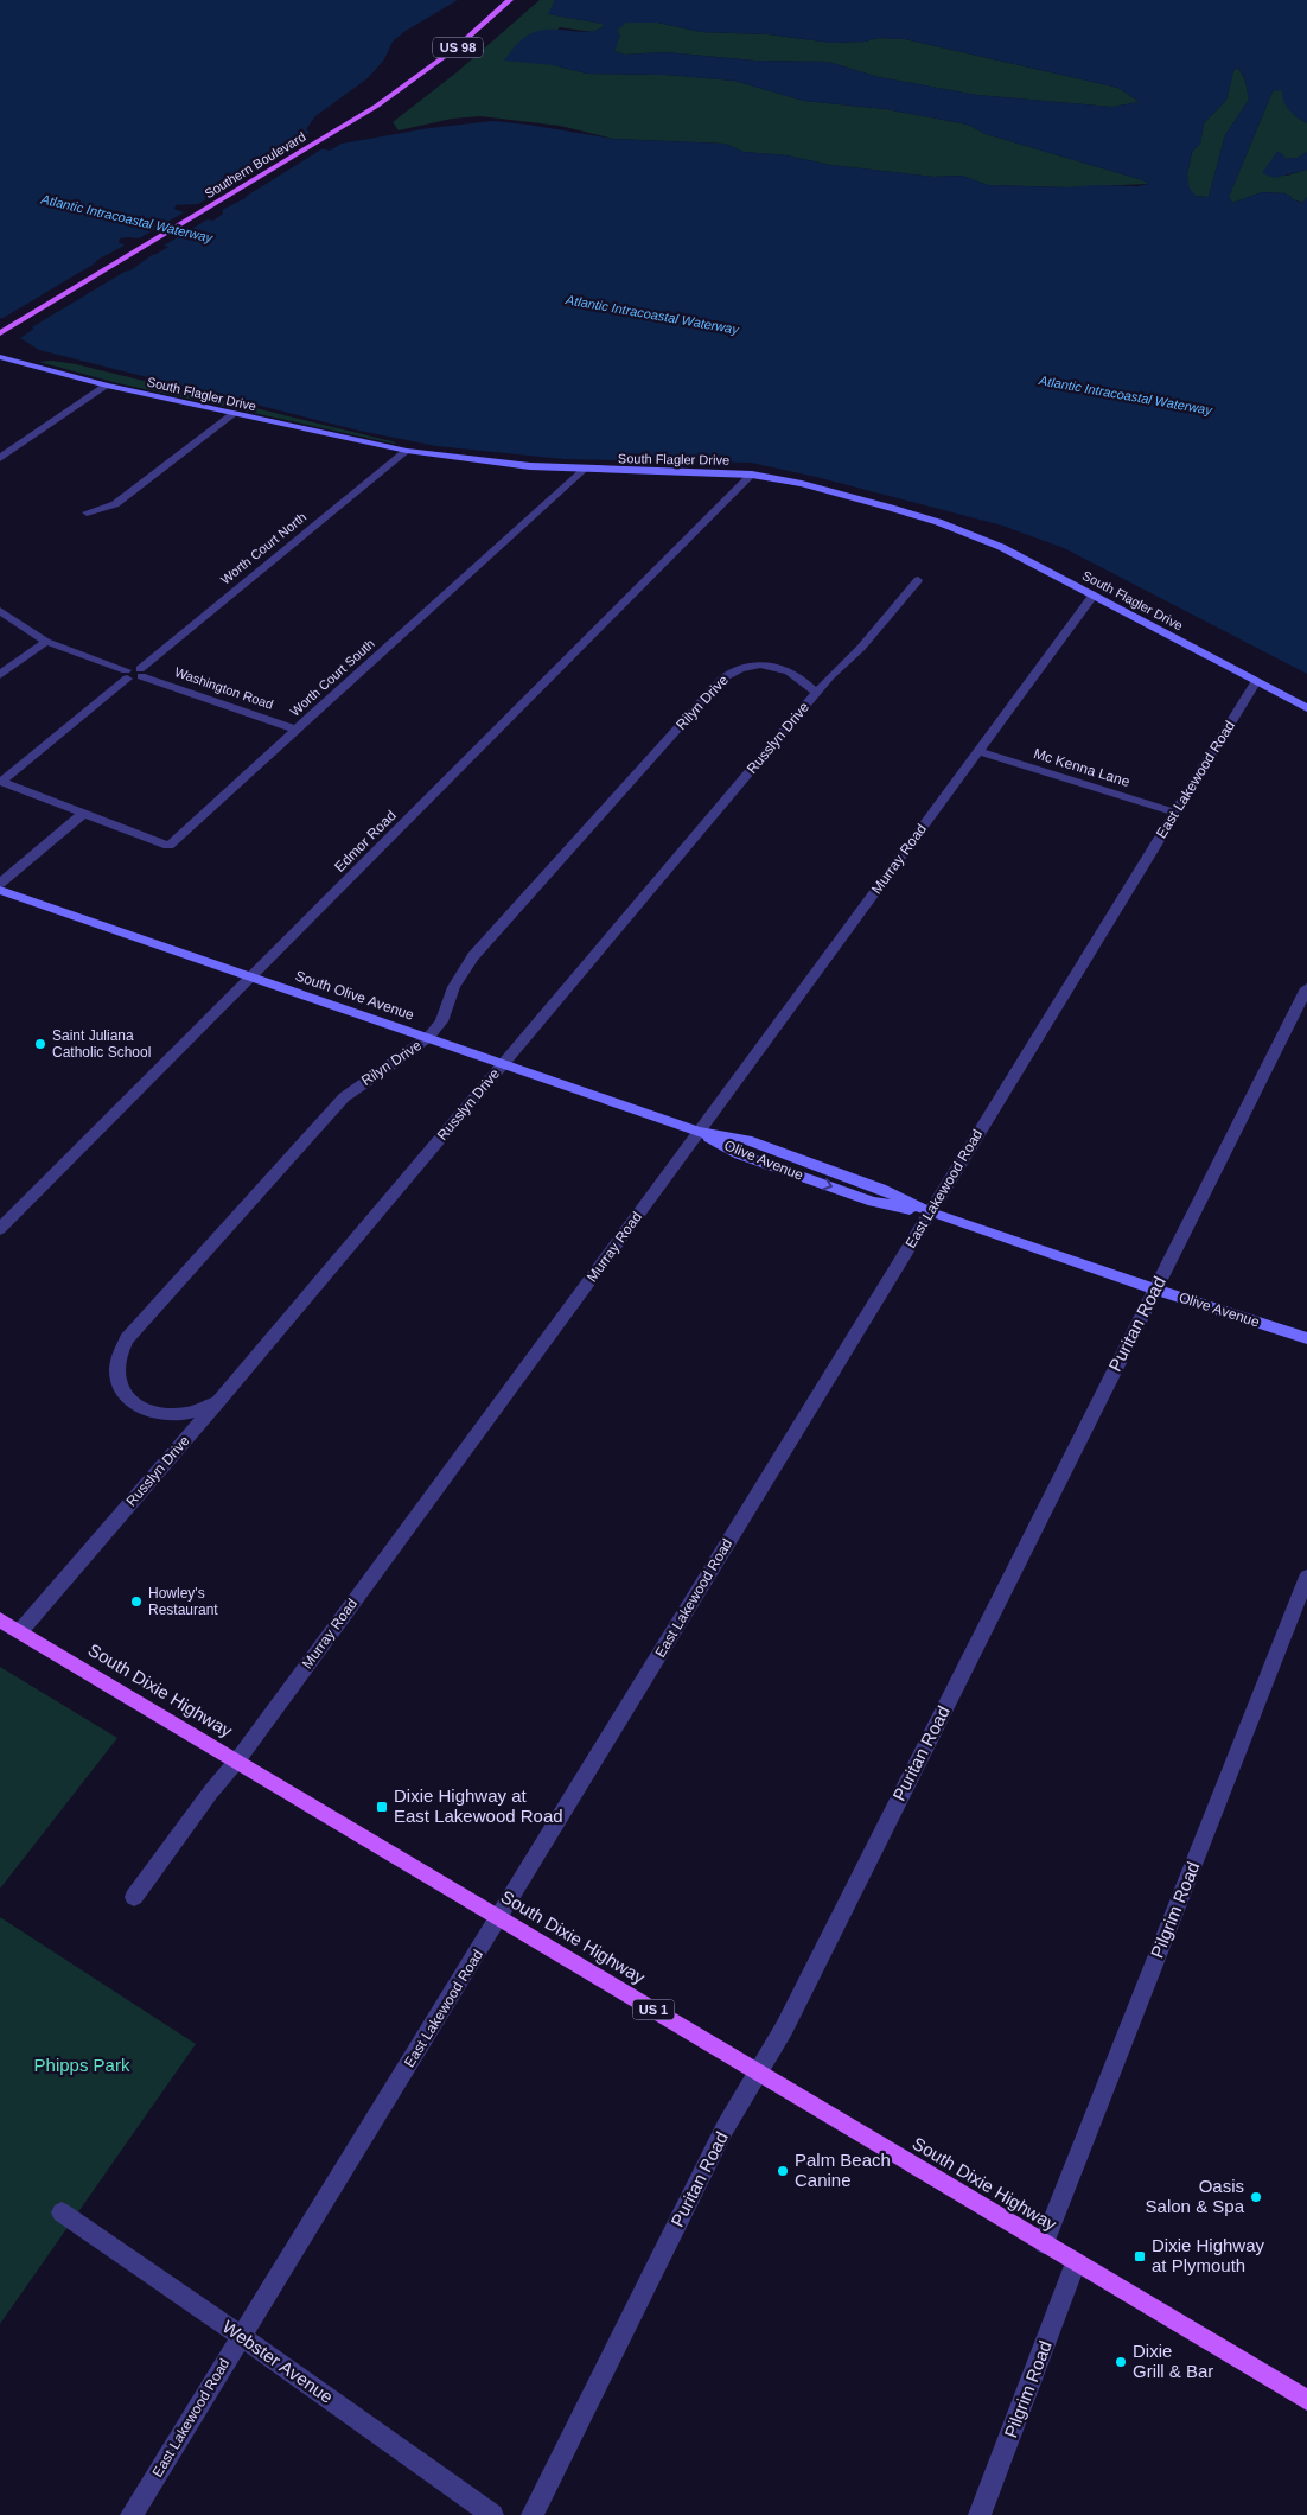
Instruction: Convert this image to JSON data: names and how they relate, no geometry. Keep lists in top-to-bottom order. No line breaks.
{"streets":{"main road":["US 98","Southern Boulevard","South Dixie Highway","US 1"],"street":["South Flagler Drive","Worth Court North","Worth Court South","Washington Road","Rilyn Drive","Russlyn Drive","Mc Kenna Lane","East Lakewood Road","Edmor Road","Murray Road","South Olive Avenue","Olive Avenue","Puritan Road","Pilgrim Road","Webster Avenue"]},"crossings":[["South Flagler Drive","Worth Court North"],["South Flagler Drive","Worth Court South"],["South Flagler Drive","East Lakewood Road"],["South Flagler Drive","Edmor Road"],["South Flagler Drive","Murray Road"],["Worth Court North","Washington Road"],["Worth Court South","Washington Road"],["Rilyn Drive","Russlyn Drive"],["Rilyn Drive","South Olive Avenue"],["Russlyn Drive","South Olive Avenue"],["Russlyn Drive","South Dixie Highway"],["Mc Kenna Lane","East Lakewood Road"],["Mc Kenna Lane","Murray Road"],["East Lakewood Road","Olive Avenue"],["East Lakewood Road","South Dixie Highway"],["East Lakewood Road","Webster Avenue"],["Edmor Road","South Olive Avenue"],["Murray Road","South Olive Avenue"],["Murray Road","Olive Avenue"],["Murray Road","South Dixie Highway"],["South Olive Avenue","Olive Avenue"],["Olive Avenue","Puritan Road"],["Puritan Road","South Dixie Highway"],["South Dixie Highway","Pilgrim Road"]],"water":["Atlantic Intracoastal Waterway"],"parks":["Phipps Park"],"places":{"other":["Saint Juliana Catholic School","Howley's Restaurant","Palm Beach Canine","Oasis Salon & Spa","Dixie Grill & Bar"],"transit":["Dixie Highway at East Lakewood Road","Dixie Highway at Plymouth"]}}
